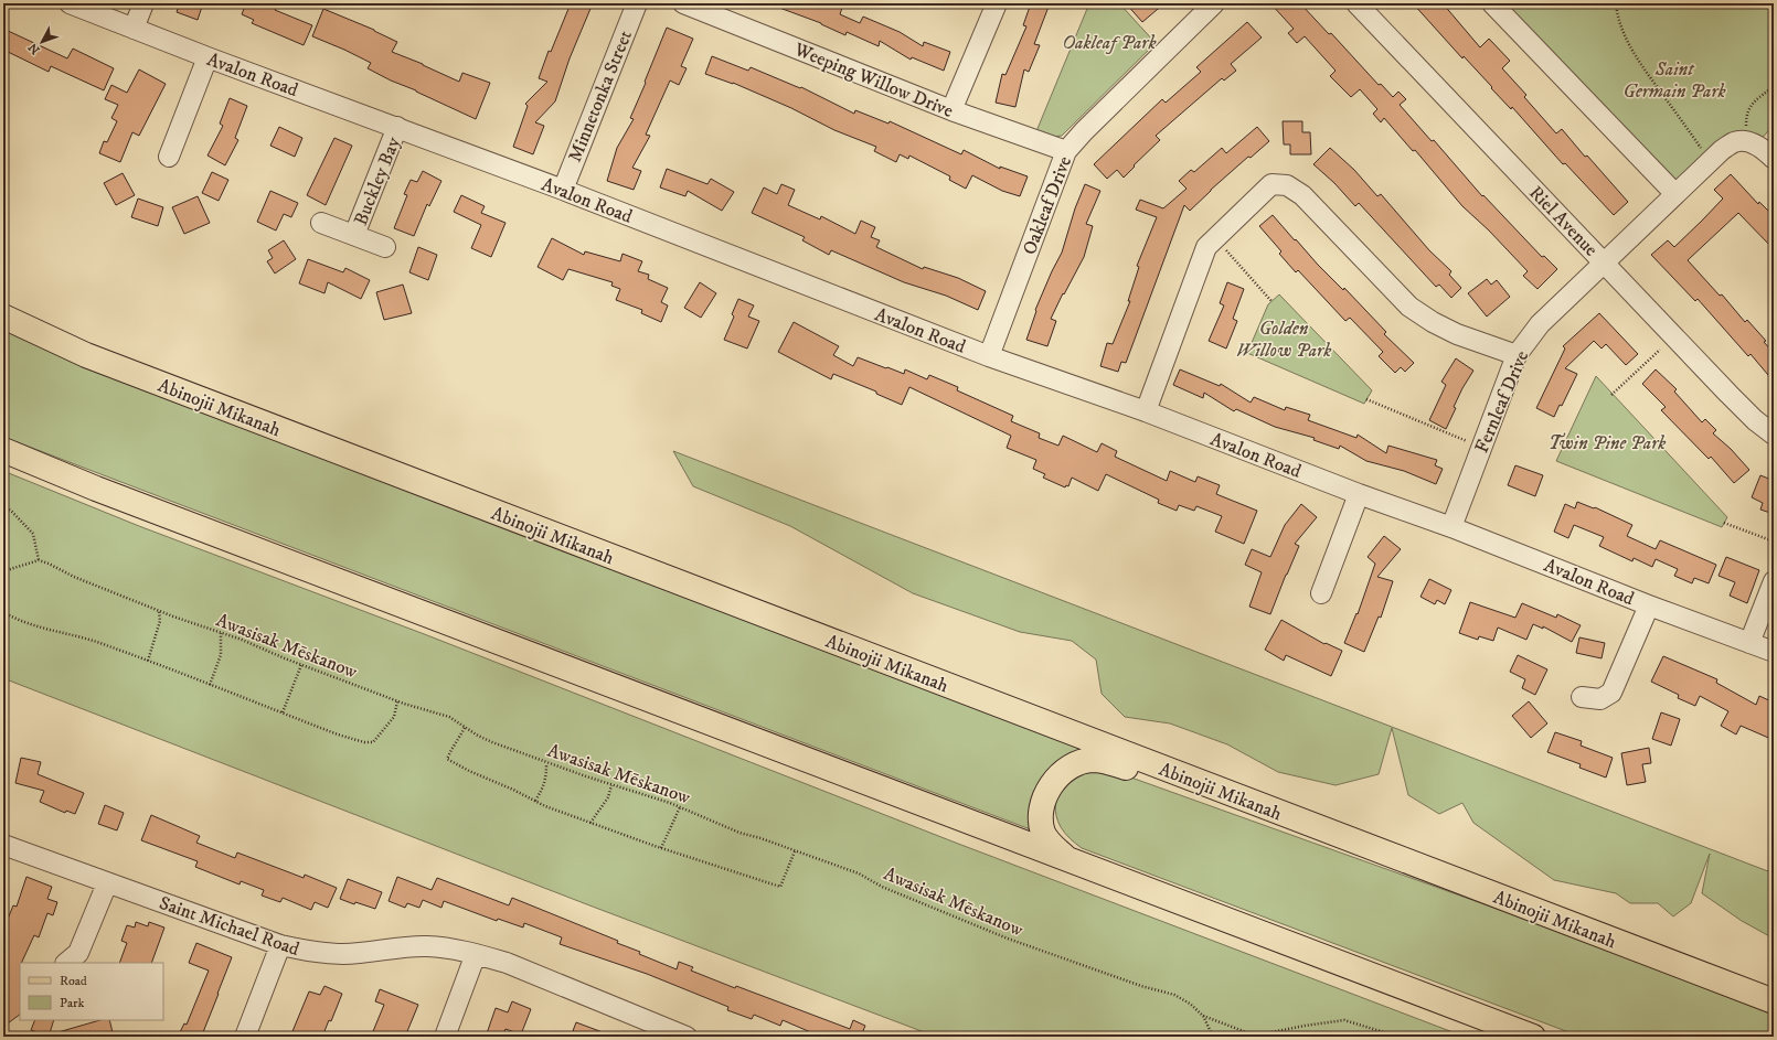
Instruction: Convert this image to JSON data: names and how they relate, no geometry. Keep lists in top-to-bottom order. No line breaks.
{"streets":{"main road":["Abinojii Mikanah"],"street":["Avalon Road","Weeping Willow Drive","Minnetonka Street","Buckley Bay","Oakleaf Drive","Riel Avenue","Fernleaf Drive","Saint Michael Road"],"path":["Awasisak Mēskanow"]},"crossings":[["Avalon Road","Minnetonka Street"],["Avalon Road","Buckley Bay"],["Avalon Road","Oakleaf Drive"],["Avalon Road","Fernleaf Drive"],["Weeping Willow Drive","Oakleaf Drive"],["Riel Avenue","Fernleaf Drive"]],"parks":["Oakleaf Park","Saint Germain Park","Golden Willow Park","Twin Pine Park"],"legend":["Road","Park"],"north":"bottom left"}
